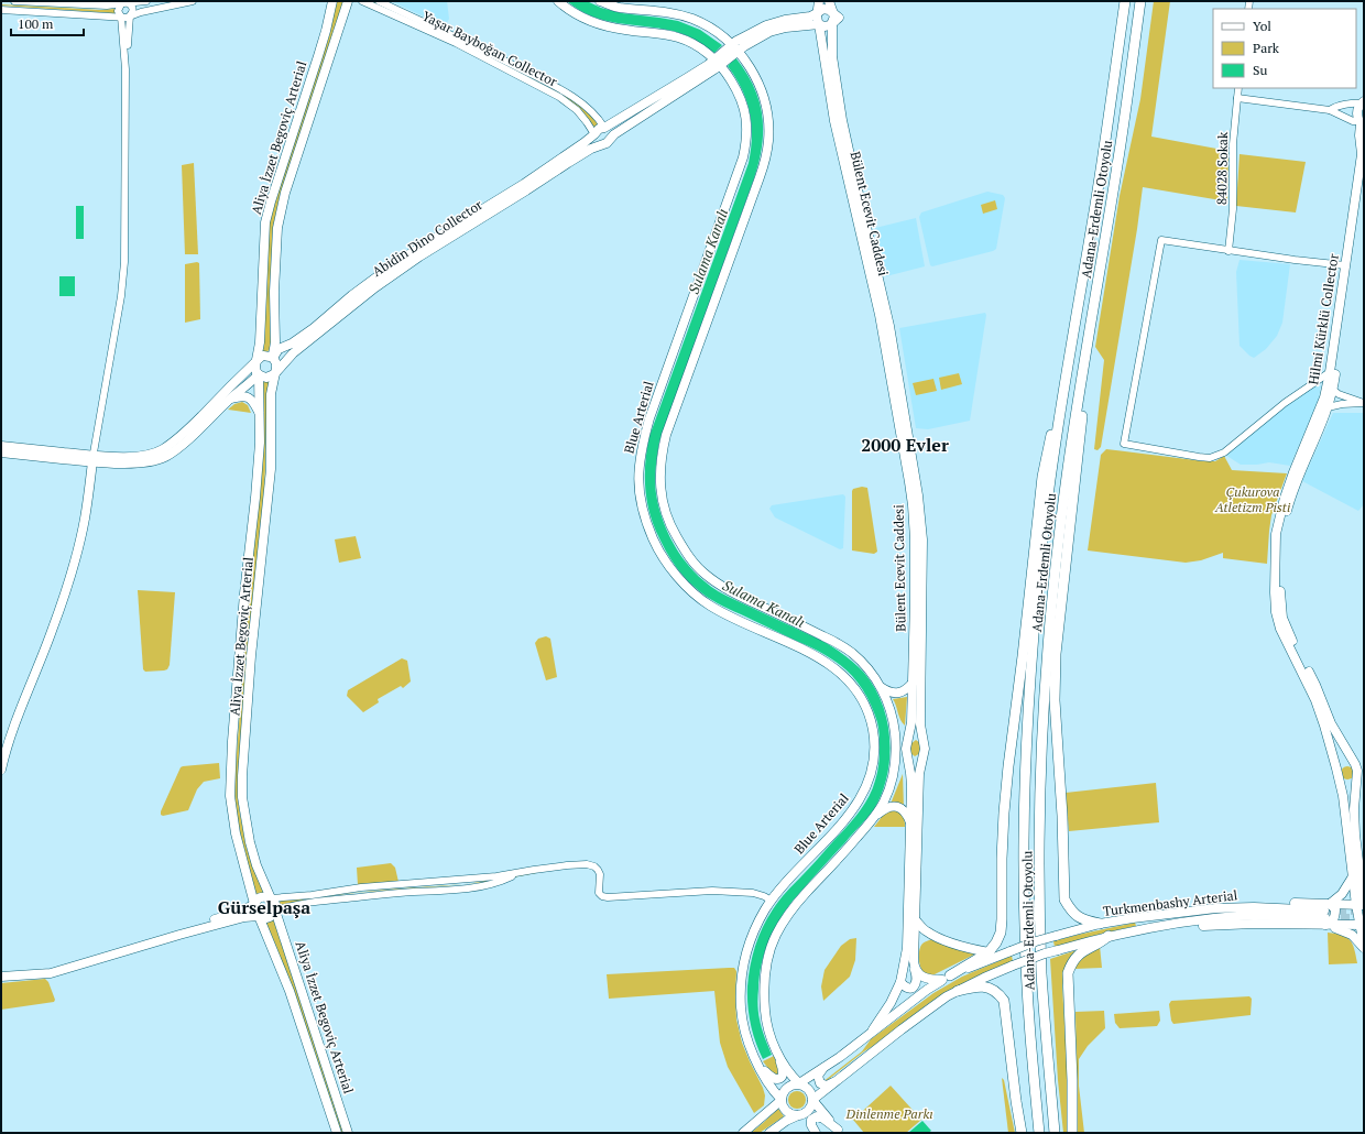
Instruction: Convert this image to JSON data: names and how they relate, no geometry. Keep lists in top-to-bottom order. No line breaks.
{"streets":{"highway":["Adana-Erdemli Otoyolu"],"main road":["Aliya İzzet Begoviç Arterial","Bülent Ecevit Caddesi","Abidin Dino Collector","Hilmi Kürklü Collector","Blue Arterial","Turkmenbashy Arterial"],"street":["Yaşar Bayboğan Collector","84028 Sokak"]},"crossings":[["Yaşar Bayboğan Collector","Abidin Dino Collector"],["Aliya İzzet Begoviç Arterial","Abidin Dino Collector"],["Bülent Ecevit Caddesi","Abidin Dino Collector"],["Bülent Ecevit Caddesi","Turkmenbashy Arterial"],["Abidin Dino Collector","Blue Arterial"],["Blue Arterial","Turkmenbashy Arterial"]],"districts":["2000 Evler","Gürselpaşa"],"water":["Sulama Kanalı"],"parks":["Çukurova Atletizm Pisti","Dinlenme Parkı"],"legend":["Yol","Park","Su"],"scale_bar":"100 m"}
